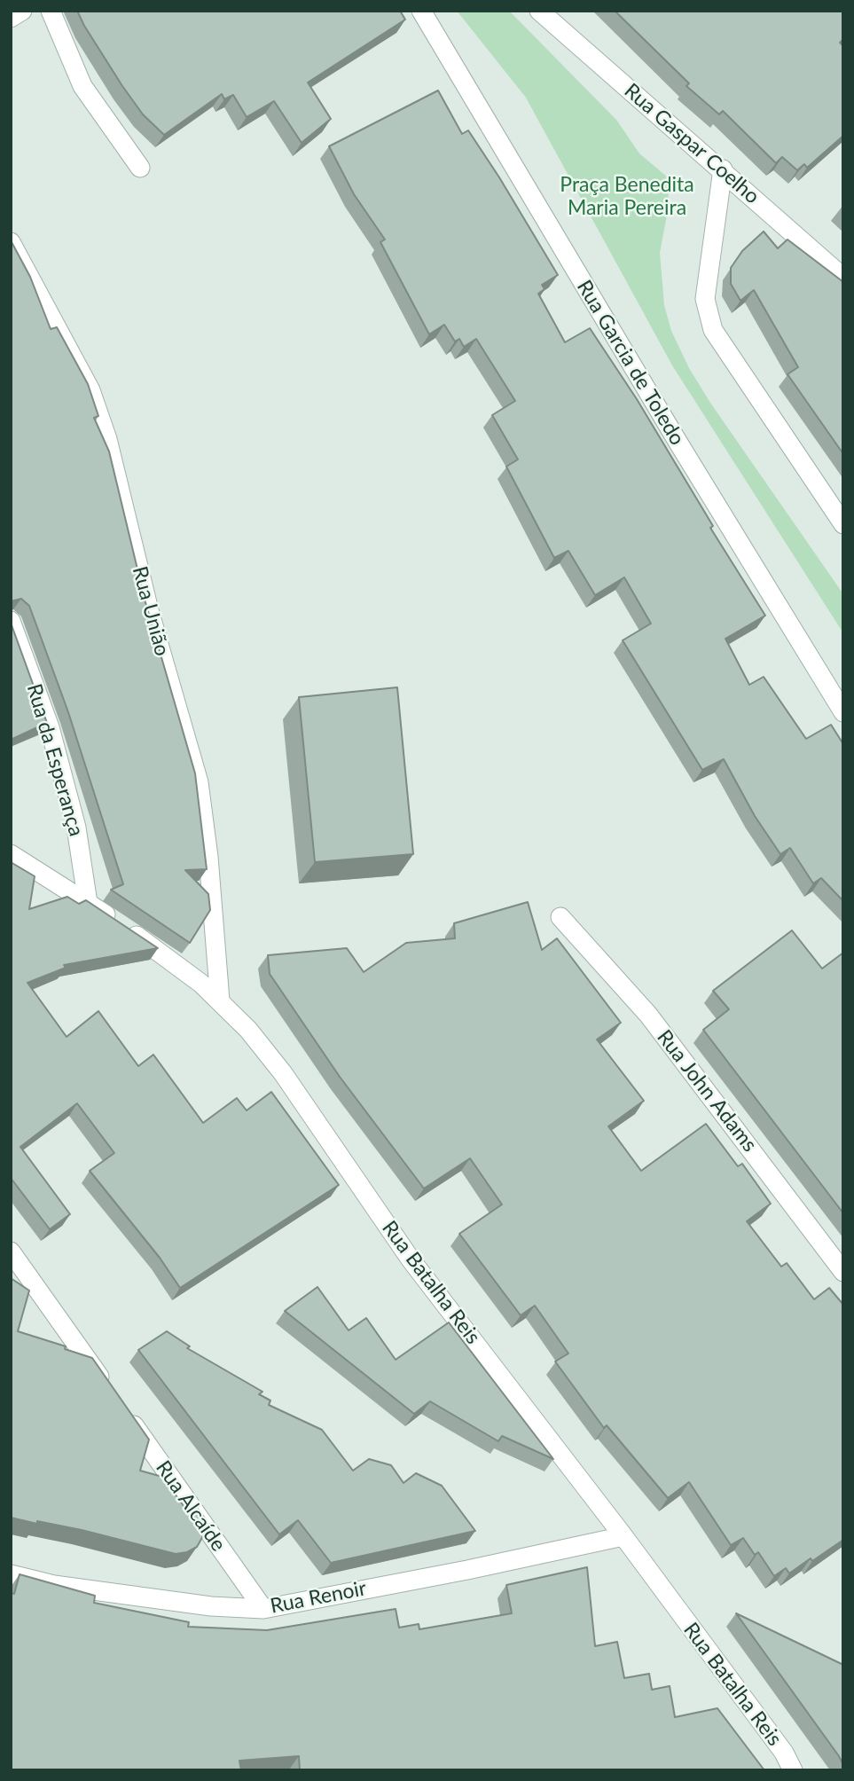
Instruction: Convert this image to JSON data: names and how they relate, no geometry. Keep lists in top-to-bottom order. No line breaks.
{"streets":{"street":["Rua Gaspar Coelho","Rua Garcia de Toledo","Rua União","Rua da Esperança","Rua John Adams","Rua Batalha Reis","Rua Alcaíde","Rua Renoir"]},"crossings":[["Rua União","Rua Batalha Reis"],["Rua da Esperança","Rua Batalha Reis"],["Rua Batalha Reis","Rua Renoir"],["Rua Alcaíde","Rua Renoir"]],"parks":["Praça Benedita Maria Pereira"]}
